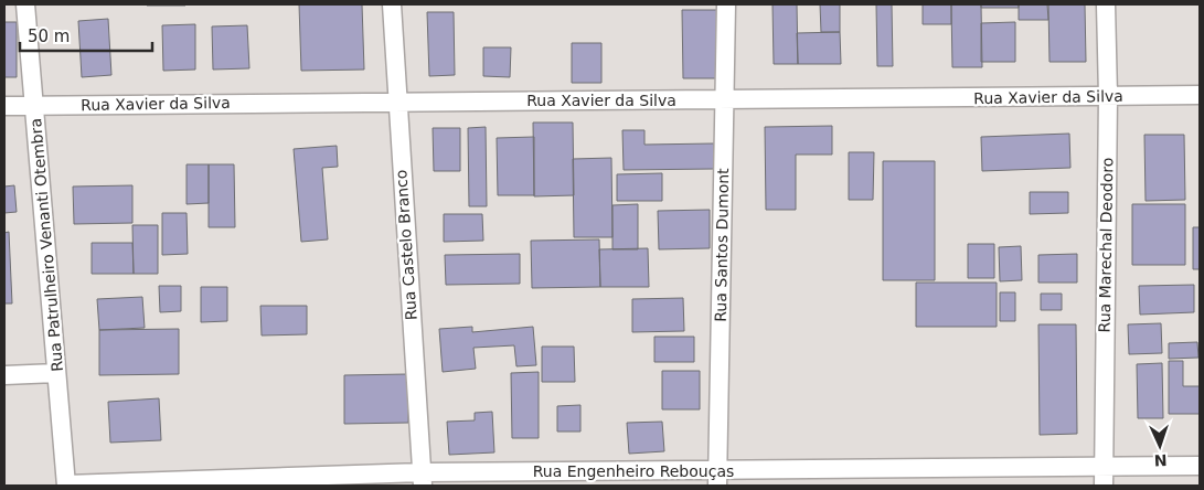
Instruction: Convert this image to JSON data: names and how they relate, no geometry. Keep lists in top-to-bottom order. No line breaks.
{"streets":{"street":["Rua Xavier da Silva","Rua Patrulheiro Venanti Otembra","Rua Castelo Branco","Rua Santos Dumont","Rua Marechal Deodoro","Rua Engenheiro Rebouças"]},"crossings":[["Rua Xavier da Silva","Rua Patrulheiro Venanti Otembra"],["Rua Xavier da Silva","Rua Castelo Branco"],["Rua Xavier da Silva","Rua Santos Dumont"],["Rua Xavier da Silva","Rua Marechal Deodoro"],["Rua Patrulheiro Venanti Otembra","Rua Engenheiro Rebouças"],["Rua Castelo Branco","Rua Engenheiro Rebouças"],["Rua Santos Dumont","Rua Engenheiro Rebouças"],["Rua Marechal Deodoro","Rua Engenheiro Rebouças"]],"scale_bar":"50 m","north":"bottom"}
